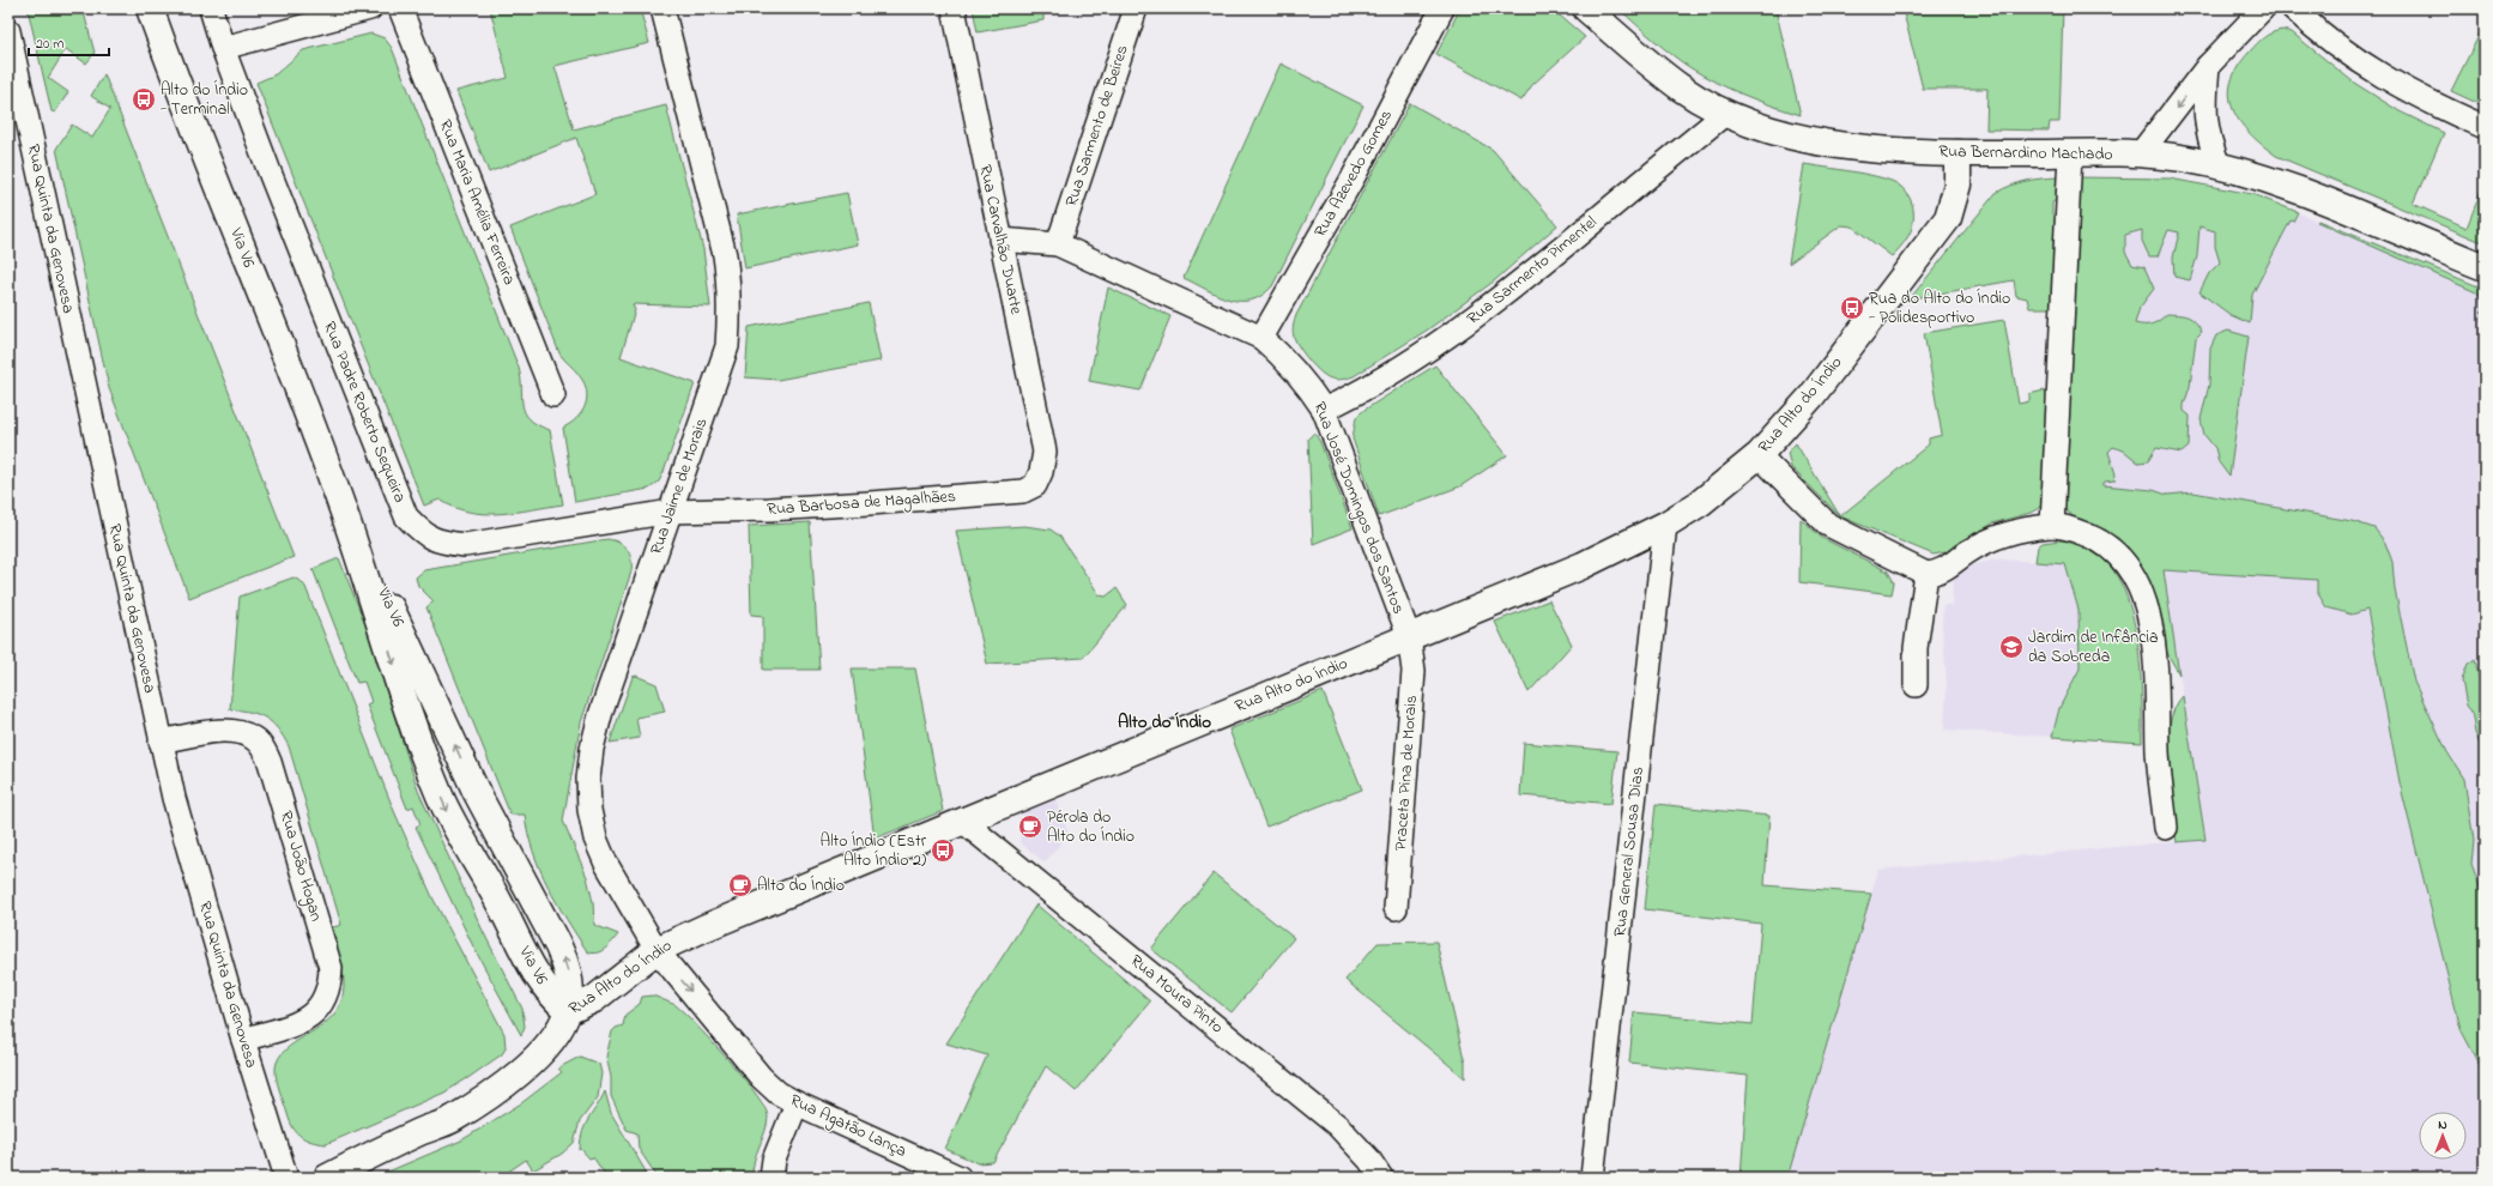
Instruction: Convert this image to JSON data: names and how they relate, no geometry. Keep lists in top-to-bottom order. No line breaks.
{"streets":{"main road":["Rua Bernardino Machado","Via V6","Rua Alto do Índio"],"street":["Rua Sarmento de Beires","Rua Azevedo Gomes","Rua Maria Amélia Ferreira","Rua Quinta da Genovesa","Rua Carvalhão Duarte","Rua Sarmento Pimentel","Rua Padre Roberto Sequeira","Rua Jaime de Morais","Rua Barbosa de Magalhães","Rua José Domingos dos Santos","Praceta Pina de Morais","Rua General Sousa Dias","Rua João Hogan","Rua Moura Pinto","Rua Agatão Lança"]},"crossings":[["Rua Sarmento de Beires","Rua José Domingos dos Santos"],["Rua Bernardino Machado","Rua Sarmento Pimentel"],["Rua Bernardino Machado","Rua Alto do Índio"],["Rua Azevedo Gomes","Rua José Domingos dos Santos"],["Rua Quinta da Genovesa","Rua João Hogan"],["Rua Carvalhão Duarte","Rua Barbosa de Magalhães"],["Rua Carvalhão Duarte","Rua José Domingos dos Santos"],["Via V6","Rua Alto do Índio"],["Rua Sarmento Pimentel","Rua José Domingos dos Santos"],["Rua Alto do Índio","Rua Jaime de Morais"],["Rua Alto do Índio","Rua José Domingos dos Santos"],["Rua Alto do Índio","Praceta Pina de Morais"],["Rua Alto do Índio","Rua General Sousa Dias"],["Rua Alto do Índio","Rua Moura Pinto"],["Rua Alto do Índio","Rua Agatão Lança"],["Rua Padre Roberto Sequeira","Rua Jaime de Morais"],["Rua Padre Roberto Sequeira","Rua Barbosa de Magalhães"],["Rua Jaime de Morais","Rua Barbosa de Magalhães"],["Rua Jaime de Morais","Rua Agatão Lança"],["Rua José Domingos dos Santos","Praceta Pina de Morais"]],"one_way":["Rua Agatão Lança"],"districts":["Alto do Índio"],"places":{"bus stop":["Alto do Índio - Terminal","Rua do Alto do Índio - Polidesportivo","Alto Índio (Estr Alto Índio 2)"],"school or university":["Jardim de Infância da Sobreda"],"cafe":["Pérola do Alto do Índio","Alto do Índio"]},"scale_bar":"20 m","north":"top"}
